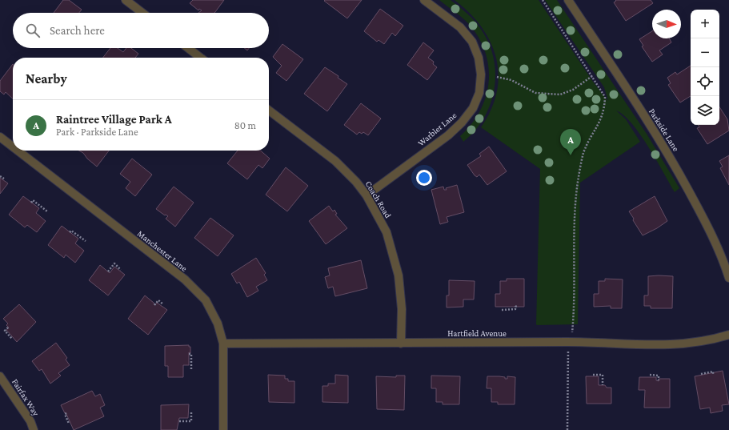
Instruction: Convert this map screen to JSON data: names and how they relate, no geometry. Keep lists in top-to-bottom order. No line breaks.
{"streets":{"street":["Warbler Lane","Parkside Lane","Coach Road","Manchester Lane","Hartfield Avenue","Fairfax Way"]},"crossings":[["Warbler Lane","Coach Road"],["Coach Road","Hartfield Avenue"],["Manchester Lane","Hartfield Avenue"]],"north":"right","page":{"map_buttons":["+","−"],"search":"Search here","heading":"Nearby","list":[{"mark":"A","name":"Raintree Village Park A","note":"Park · Parkside Lane","value":"80 m"}],"pins":"A"}}
